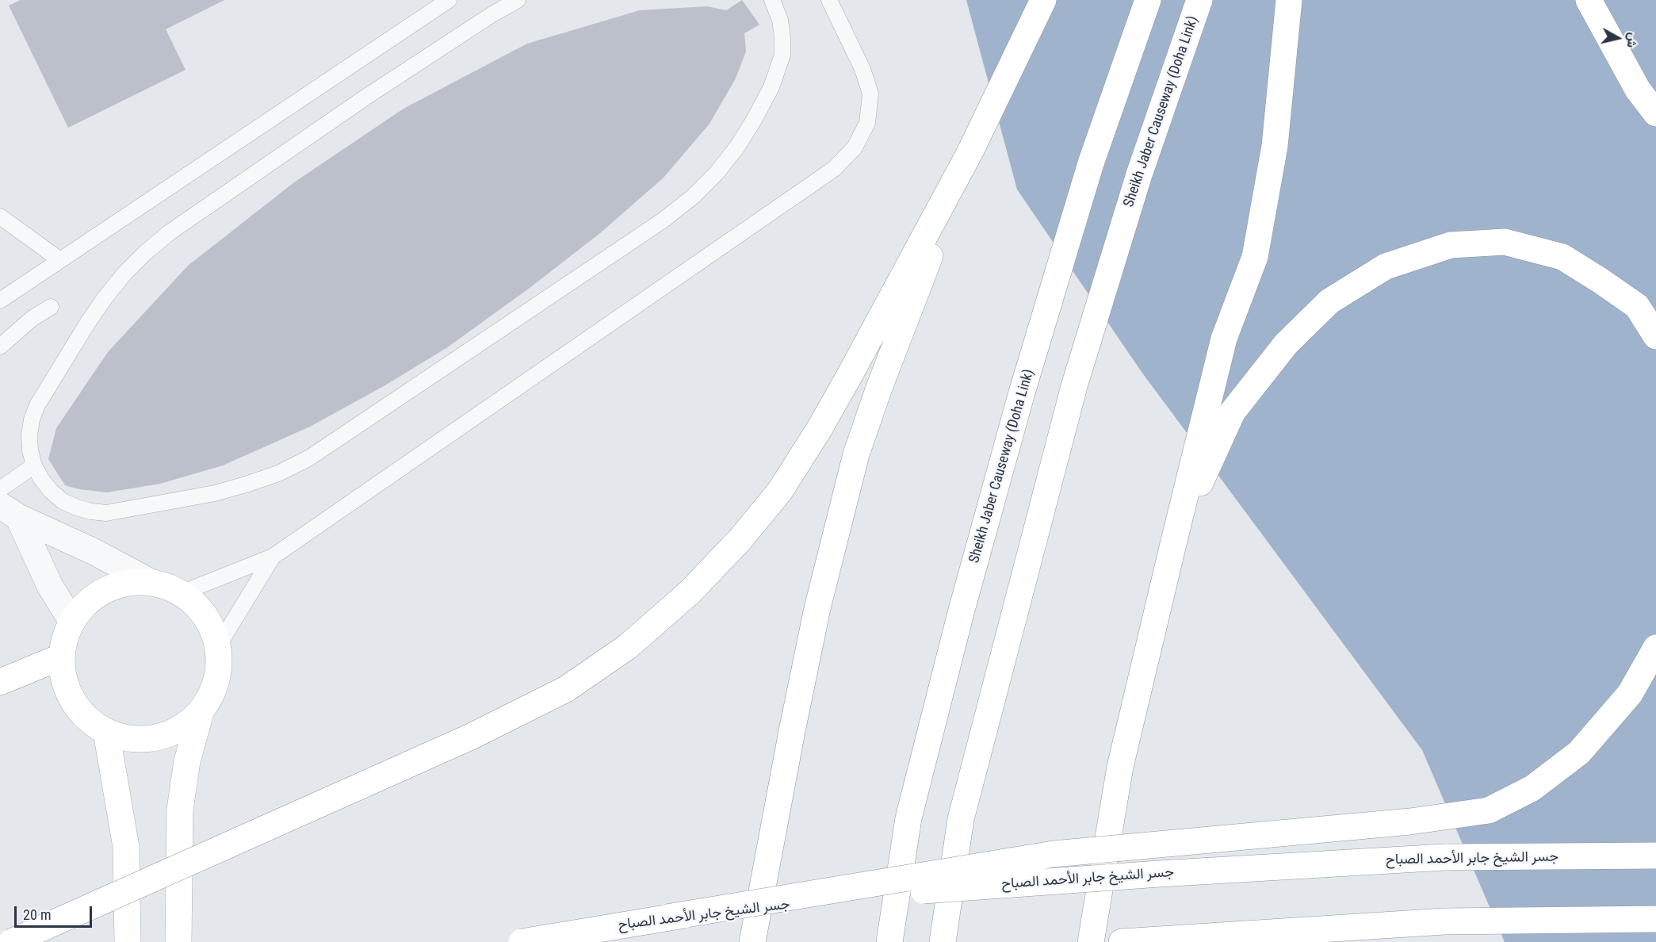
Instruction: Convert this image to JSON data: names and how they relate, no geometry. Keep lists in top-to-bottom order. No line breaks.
{"streets":{"main road":["Sheikh Jaber Causeway (Doha Link)","جسر الشيخ جابر الأحمد الصباح"]},"scale_bar":"20 m","north":"right"}
